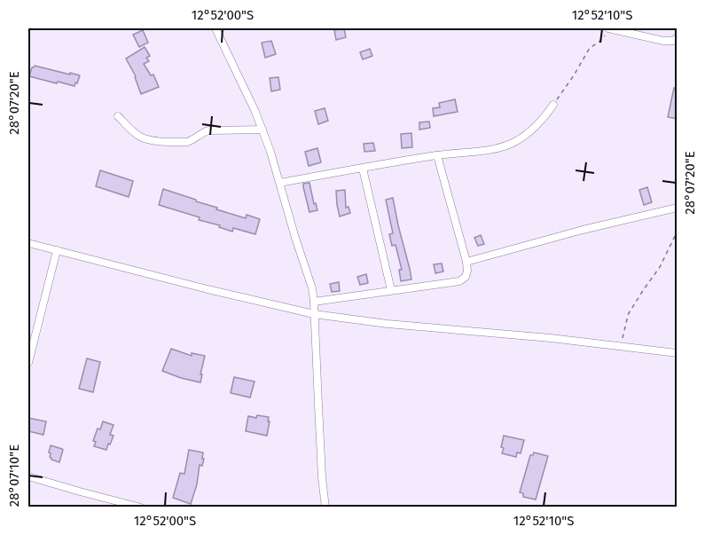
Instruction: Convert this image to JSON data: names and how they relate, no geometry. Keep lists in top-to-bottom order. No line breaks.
{"coordinates":["12°52'00\"S","12°52'10\"S","28°07'20\"E","28°07'10\"E"]}
